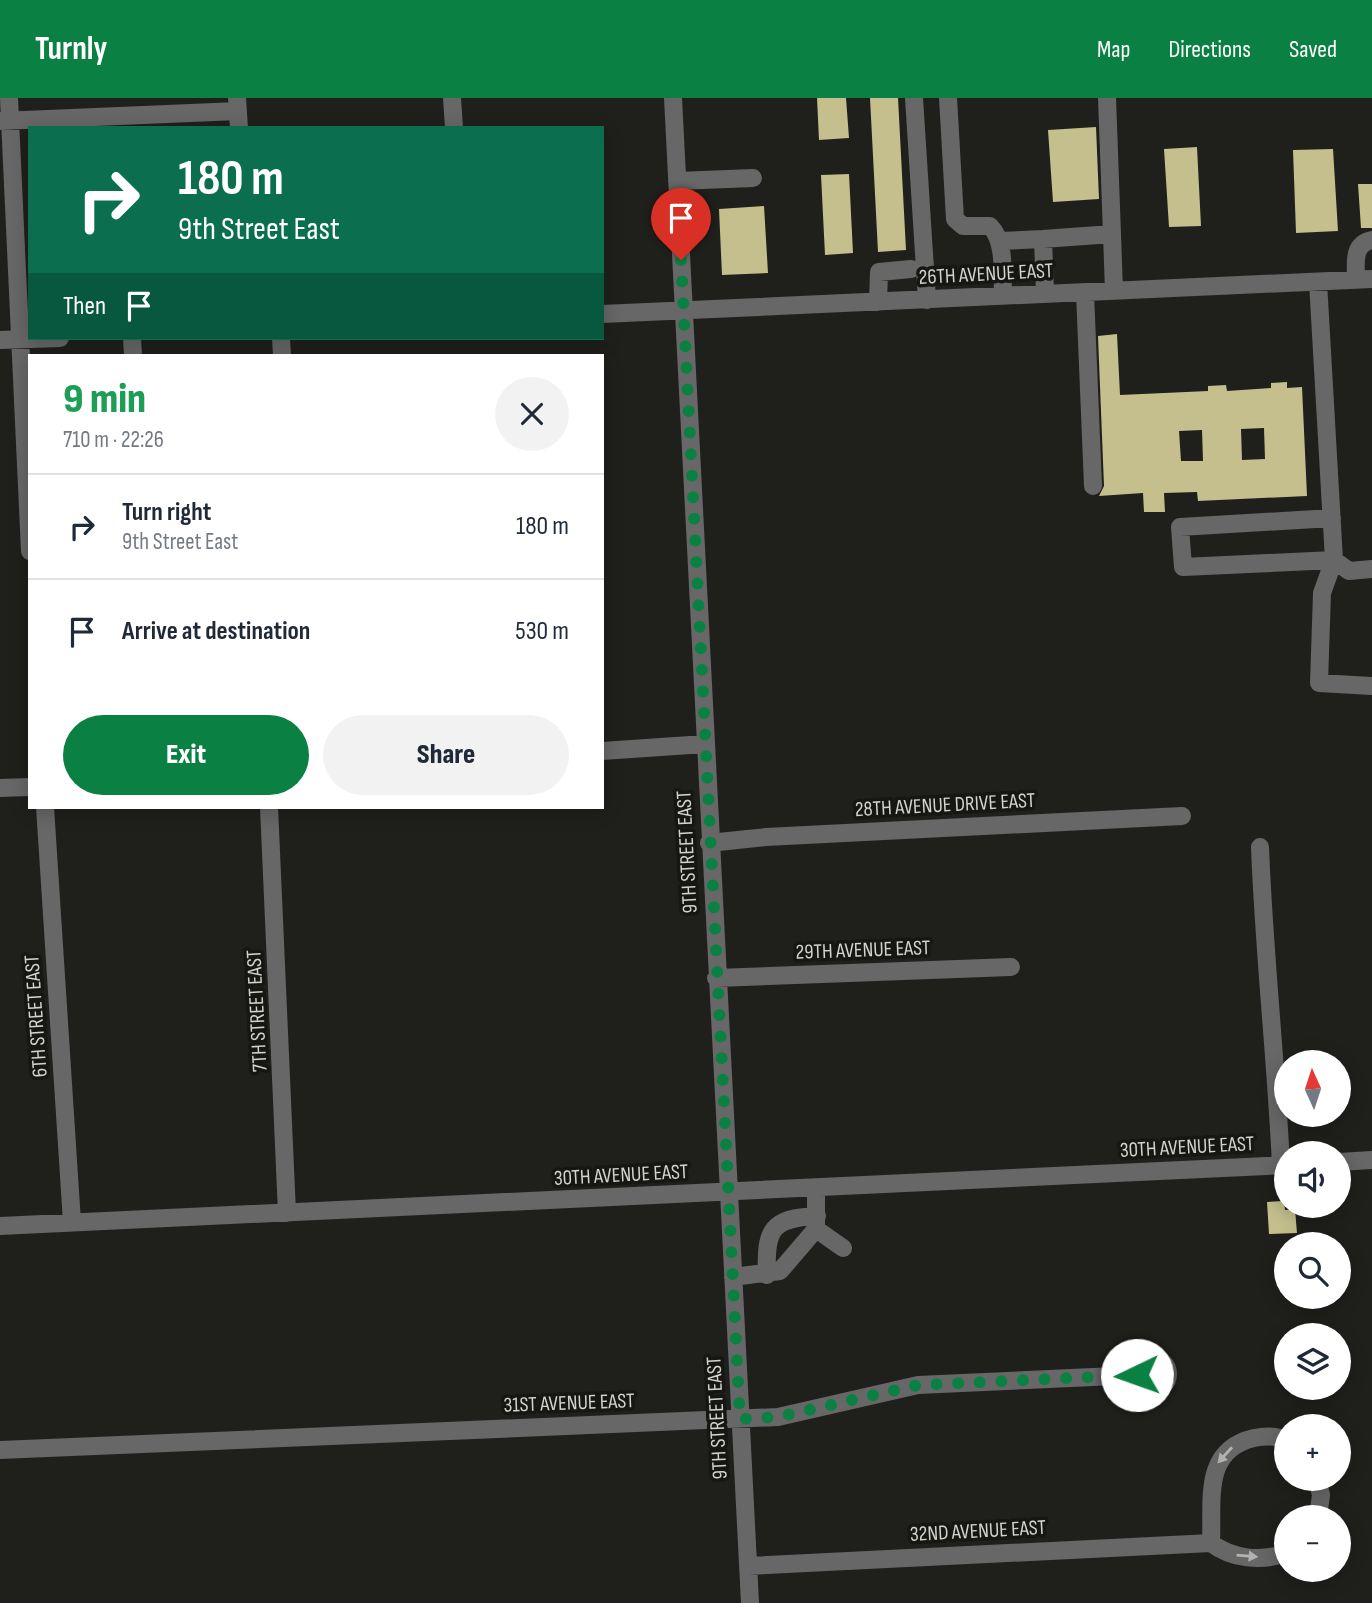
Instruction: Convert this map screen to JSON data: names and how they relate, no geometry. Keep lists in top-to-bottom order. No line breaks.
{"streets":{"street":["26TH AVENUE EAST","28TH AVENUE DRIVE EAST","9TH STREET EAST","29TH AVENUE EAST","7TH STREET EAST","6TH STREET EAST","30TH AVENUE EAST","31ST AVENUE EAST","32ND AVENUE EAST"]},"crossings":[["26TH AVENUE EAST","9TH STREET EAST"],["28TH AVENUE DRIVE EAST","9TH STREET EAST"],["9TH STREET EAST","29TH AVENUE EAST"],["9TH STREET EAST","30TH AVENUE EAST"],["9TH STREET EAST","31ST AVENUE EAST"],["9TH STREET EAST","32ND AVENUE EAST"],["7TH STREET EAST","30TH AVENUE EAST"],["6TH STREET EAST","30TH AVENUE EAST"]],"north":"top","page":{"header":"Turnly","nav":["Map","Directions","Saved"],"turn":["180 m","9th Street East"],"then":"Then","heading":["9 min","710 m · 22:26"],"list":[{"name":"Turn right","note":"9th Street East","value":"180 m"},{"name":"Arrive at destination","value":"530 m"}],"buttons":["Exit","Share"],"map_buttons":["+","−"]}}
